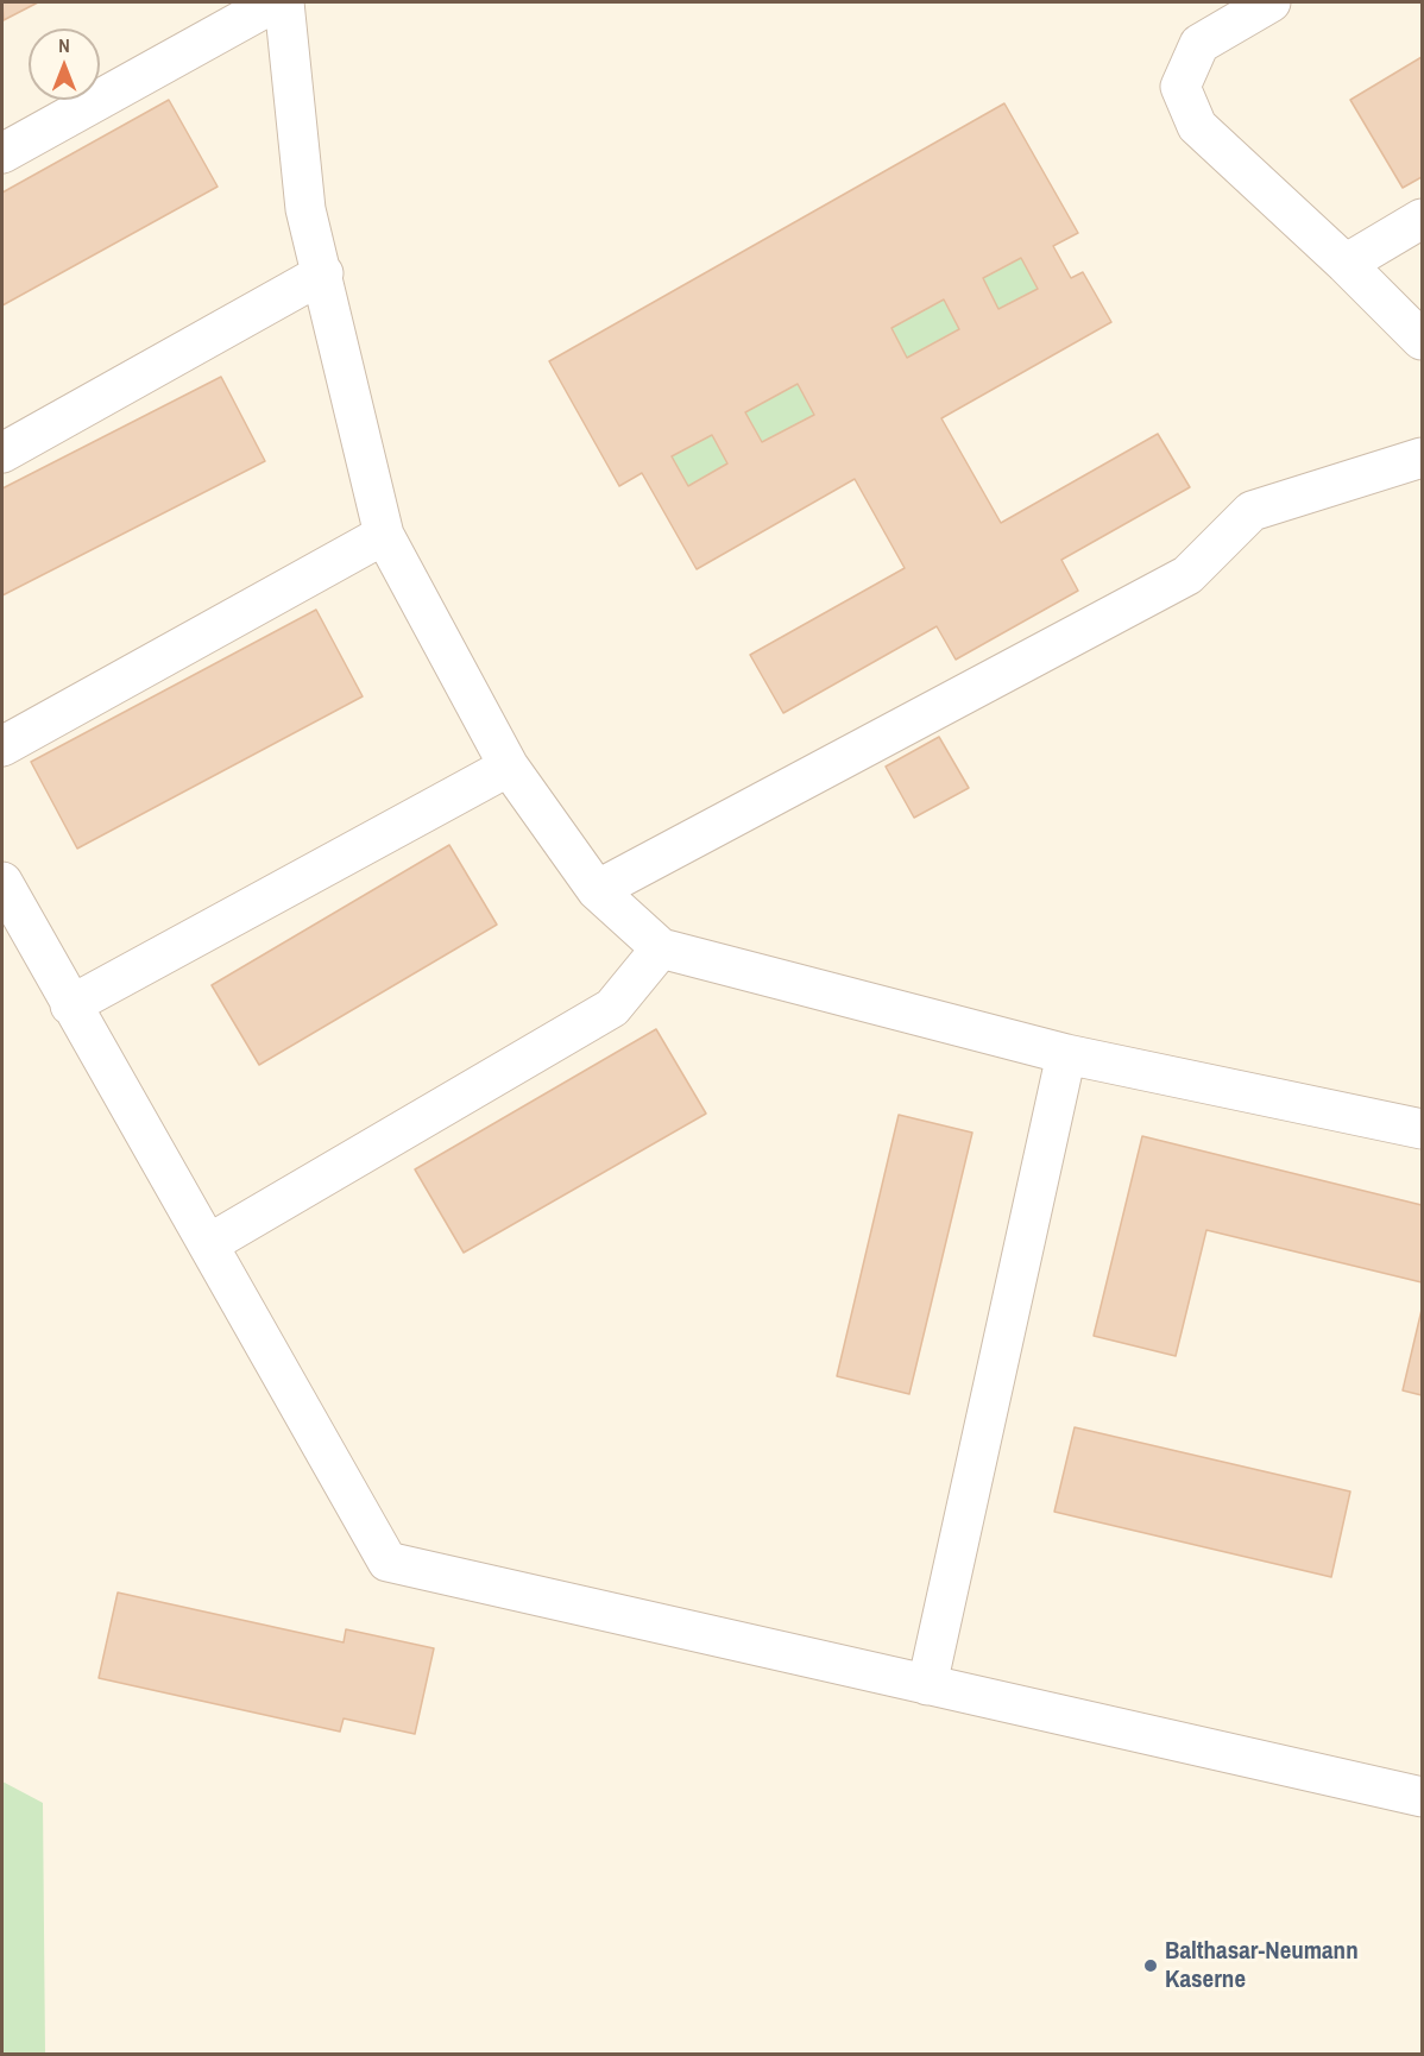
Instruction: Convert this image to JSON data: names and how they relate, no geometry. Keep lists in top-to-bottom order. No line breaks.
{"places":["Balthasar-Neumann Kaserne"],"north":"top"}
